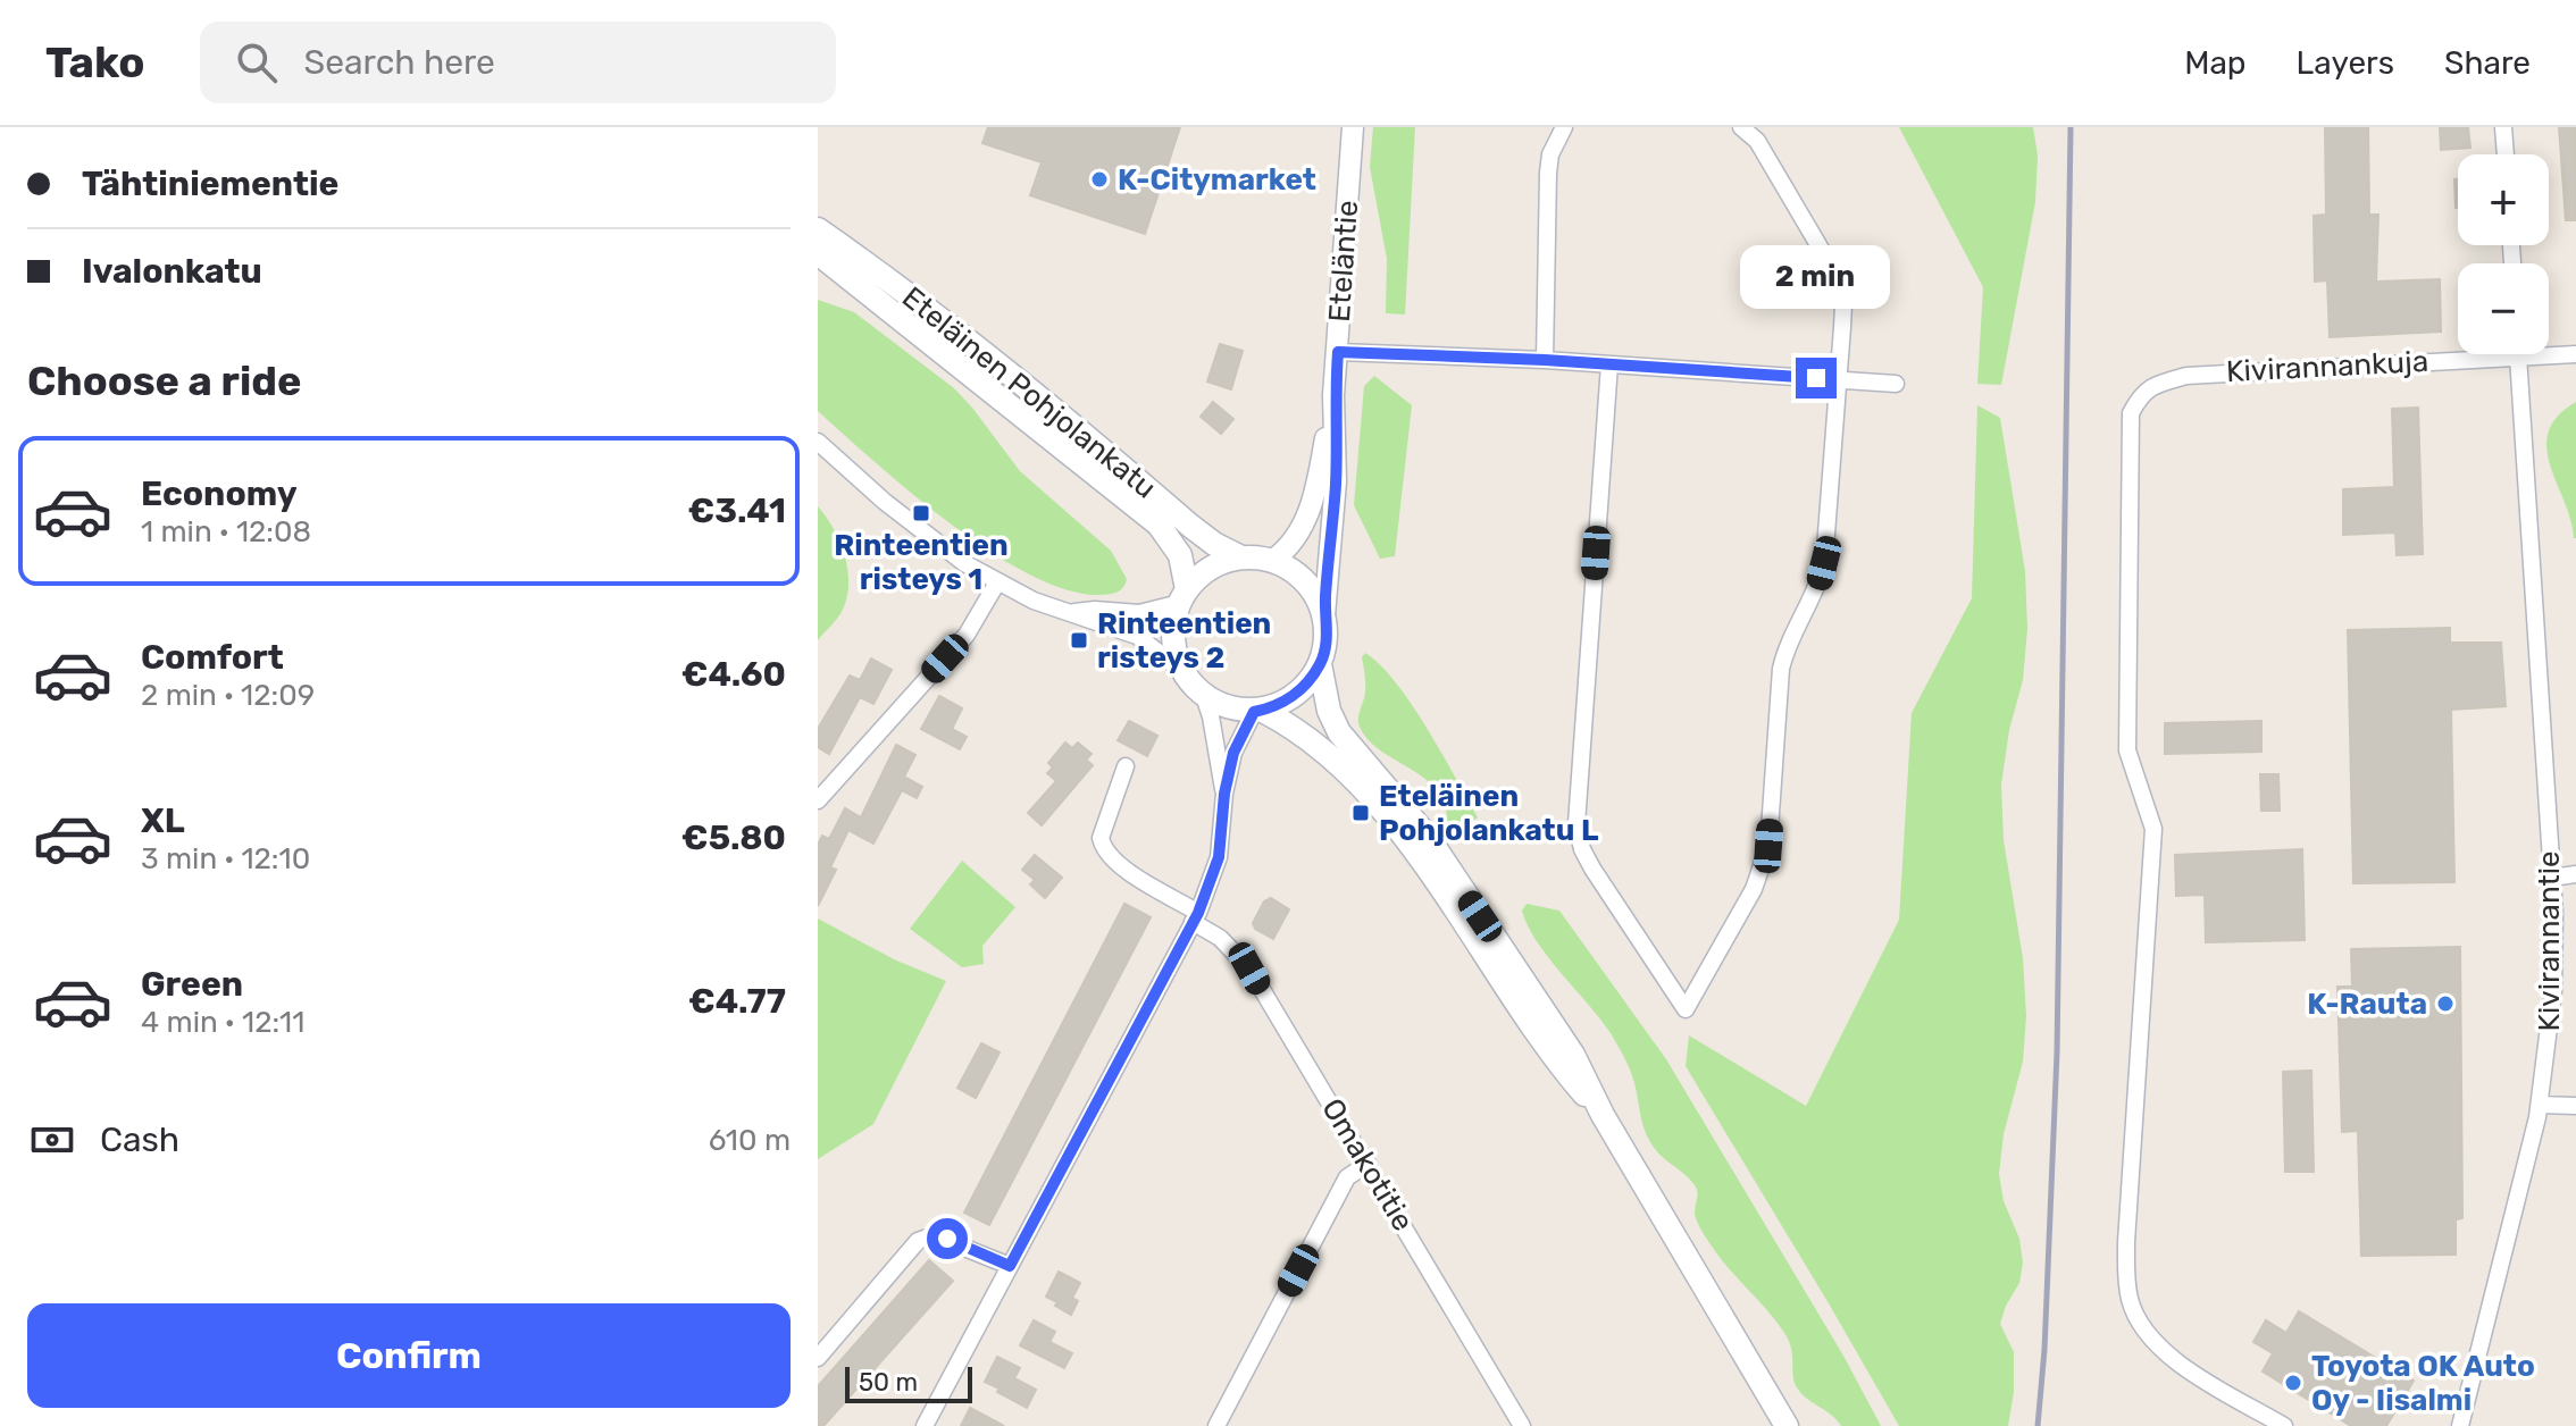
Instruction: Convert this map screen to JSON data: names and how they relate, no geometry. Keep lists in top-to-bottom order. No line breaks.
{"streets":{"main road":["Eteläinen Pohjolankatu"],"street":["Eteläntie","Kivirannankuja","Kivirannantie","Omakotitie"]},"crossings":[["Eteläntie","Eteläinen Pohjolankatu"],["Kivirannankuja","Kivirannantie"]],"places":{"other":["K-Citymarket","K-Rauta","Toyota OK Auto Oy - Iisalmi"],"transit":["Rinteentien risteys 1","Rinteentien risteys 2","Eteläinen Pohjolankatu L"]},"scale_bar":"50 m","page":{"header":"Tako","search":"Search here","nav":["Map","Layers","Share"],"banner":["Tähtiniementie","Ivalonkatu"],"map_buttons":["+","−"],"bubble":"2 min","heading":"Choose a ride","list":[{"name":"Economy","note":"1 min · 12:08","value":"€3.41"},{"name":"Comfort","note":"2 min · 12:09","value":"€4.60"},{"name":"XL","note":"3 min · 12:10","value":"€5.80"},{"name":"Green","note":"4 min · 12:11","value":"€4.77"}],"pay":["Cash","610 m"],"buttons":"Confirm","scale":"50 m"}}
